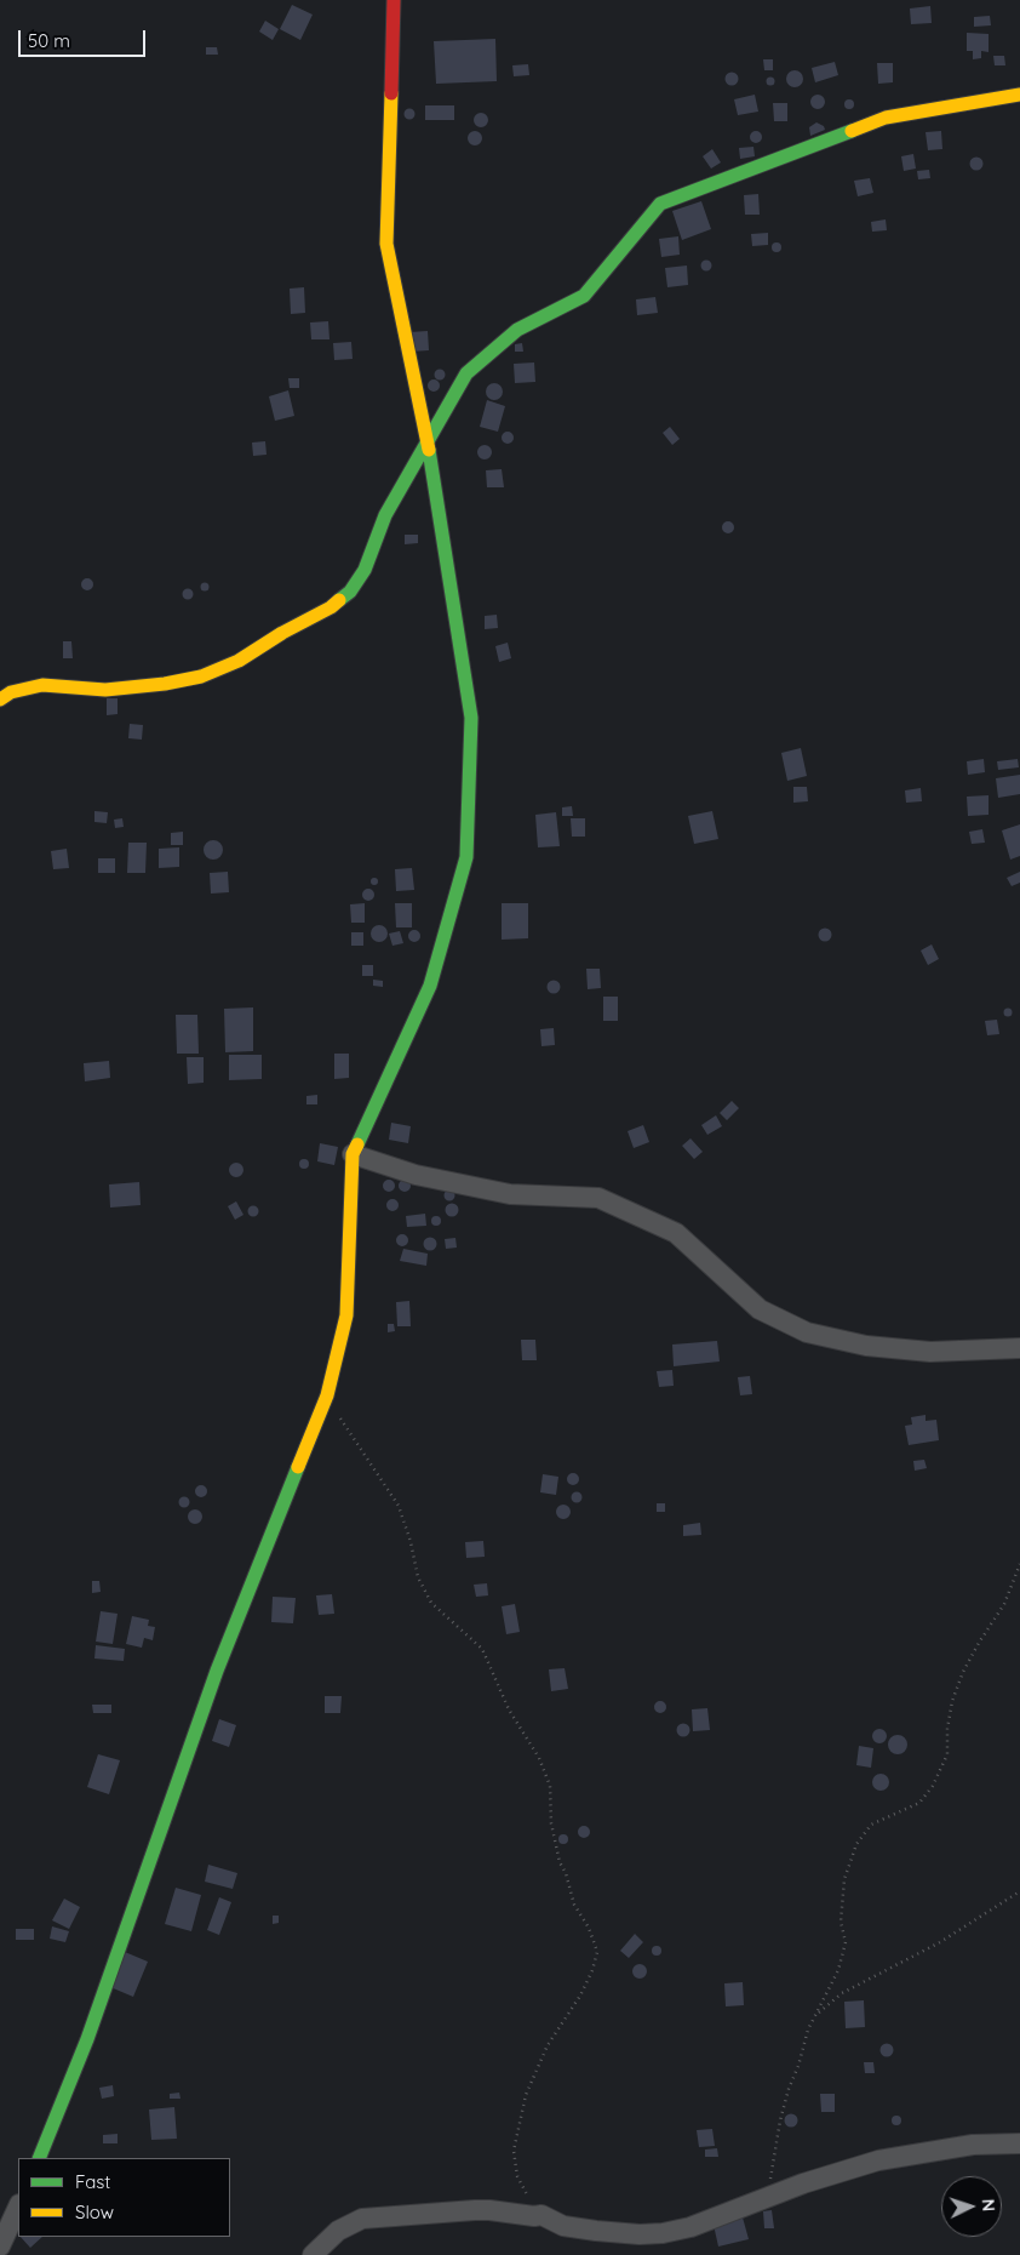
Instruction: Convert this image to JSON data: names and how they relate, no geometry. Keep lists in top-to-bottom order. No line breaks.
{"legend":["Fast","Slow"],"scale_bar":"50 m","north":"right"}
